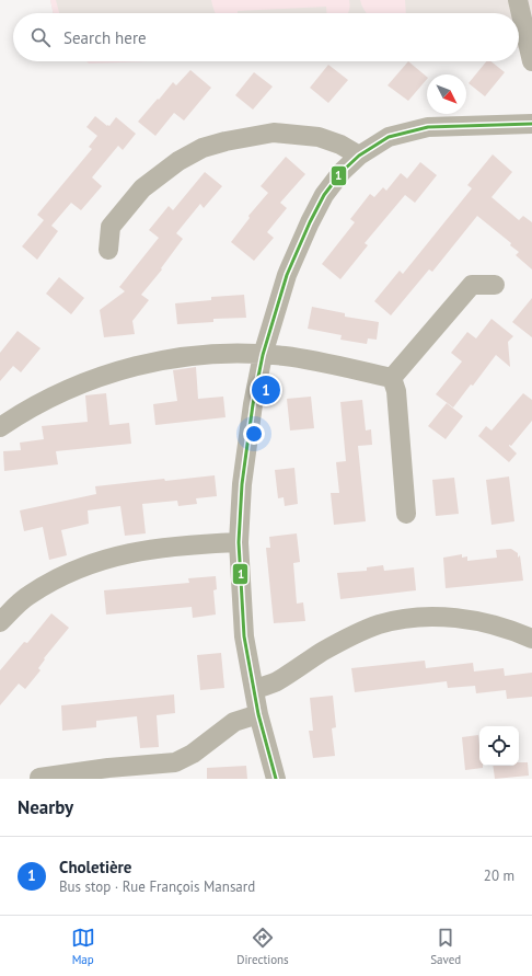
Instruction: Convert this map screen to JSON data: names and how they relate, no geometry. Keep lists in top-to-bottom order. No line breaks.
{"lines":["transit line 1"],"north":"bottom right","page":{"search":"Search here","pins":"1","heading":"Nearby","list":[{"mark":"1","name":"Choletière","note":"Bus stop · Rue François Mansard","value":"20 m"}],"nav":["Map","Directions","Saved"]}}
